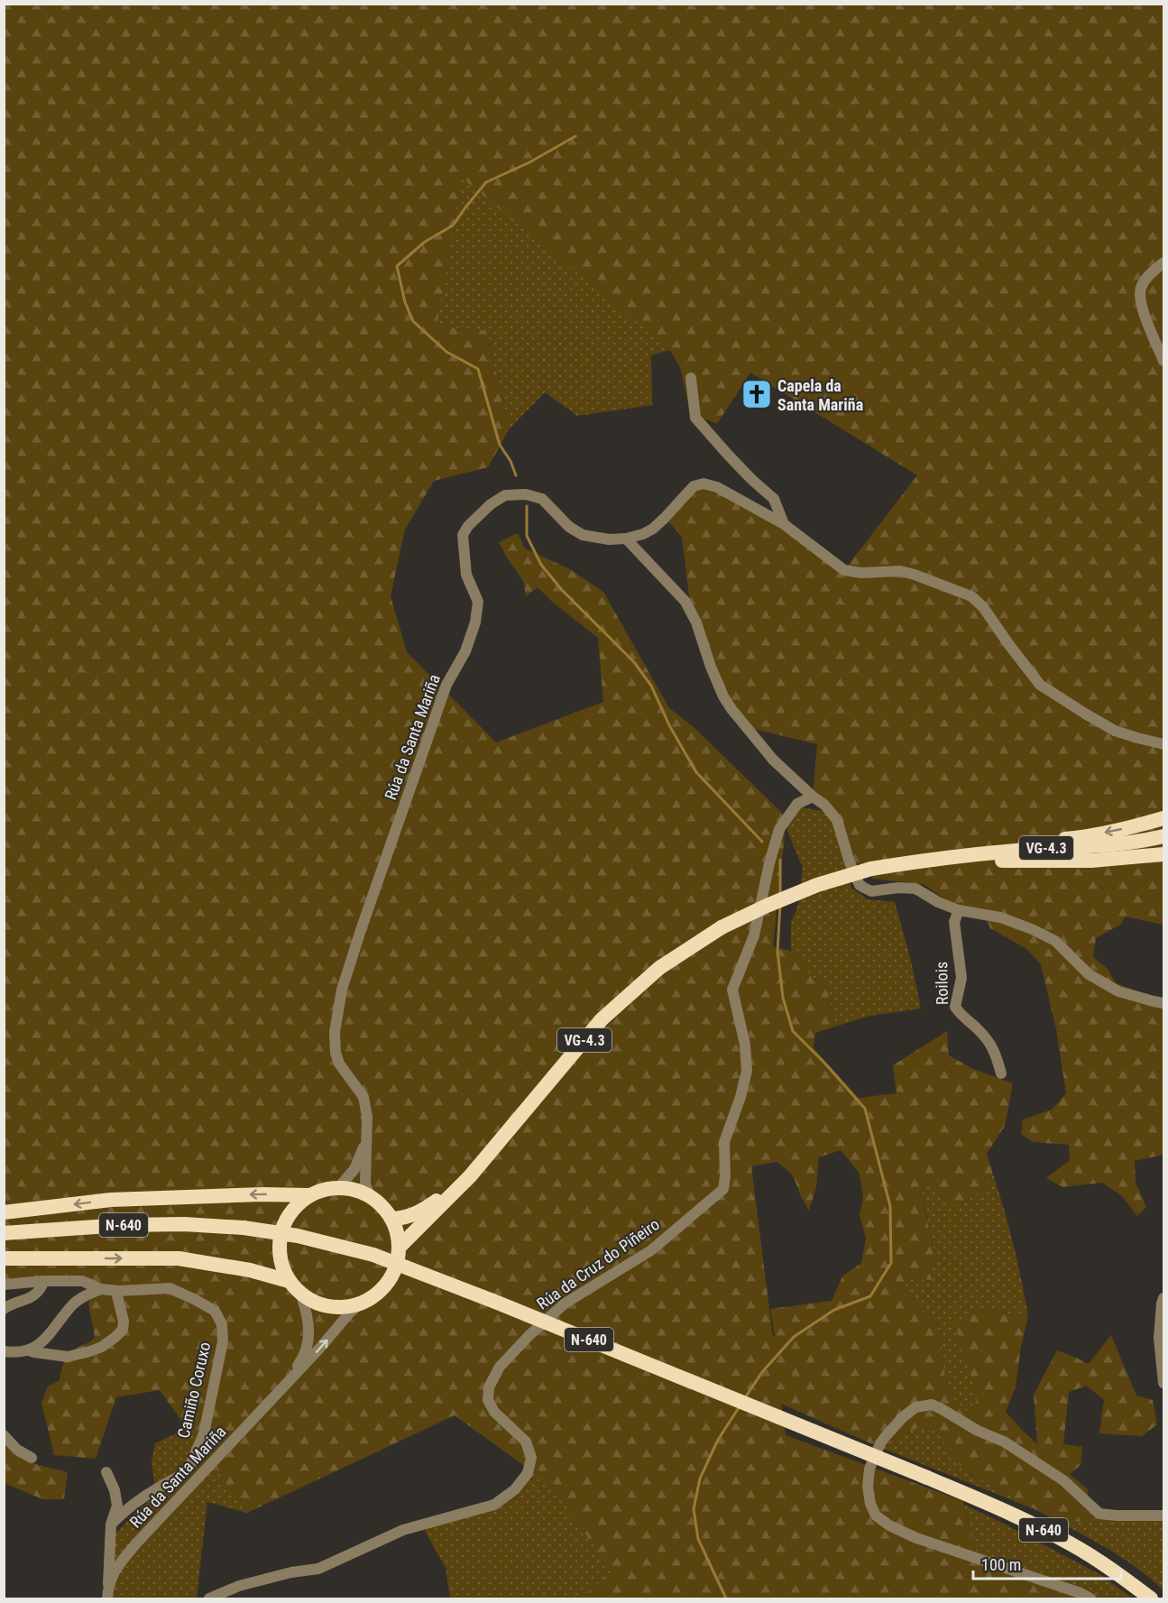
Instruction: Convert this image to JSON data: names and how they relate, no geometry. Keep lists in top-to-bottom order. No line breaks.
{"streets":{"highway":["VG-4.3","N-640"],"street":["Rúa da Santa Mariña","Roilois","Rúa da Cruz do Piñeiro","Camiño Coruxo"]},"crossings":[["Rúa da Santa Mariña","VG-4.3"]],"places":{"church":["Capela da Santa Mariña"]},"scale_bar":"100 m"}
